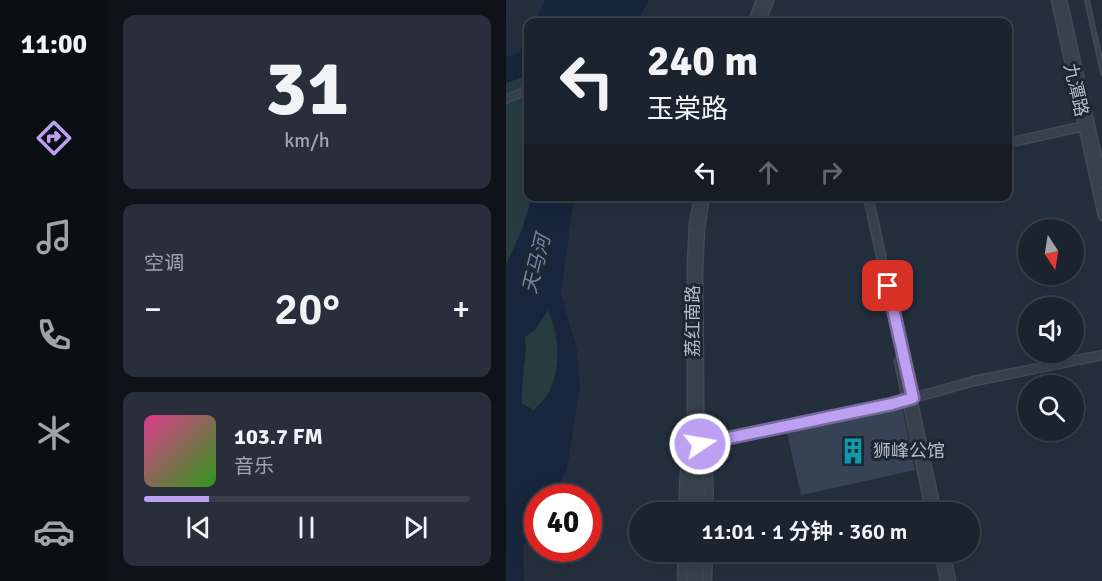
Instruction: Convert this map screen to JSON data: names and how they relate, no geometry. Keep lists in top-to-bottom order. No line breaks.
{"streets":{"street":["九潭路","荔红南路"]},"water":["天马河"],"places":{"building":["狮峰公馆"]},"north":"bottom","page":{"tabs":"11:00","tile":[["31","km/h"],"空调"],"turn":["240 m","玉棠路"],"heat":["−","20°","+"],"song":["103.7 FM","音乐"],"limit":"40","trip":"11:01 · 1 分钟 · 360 m"}}
